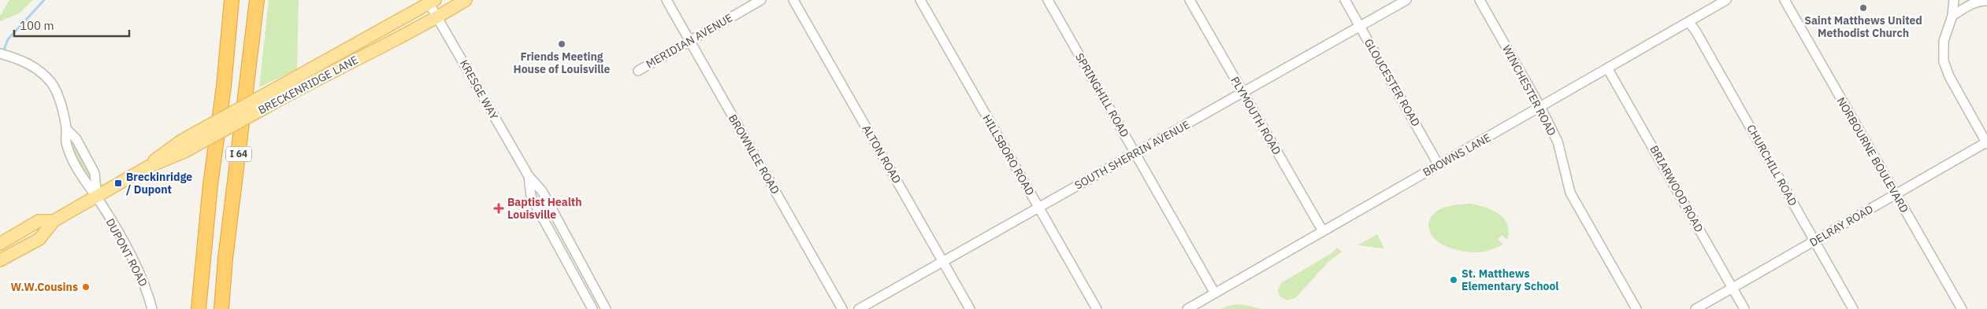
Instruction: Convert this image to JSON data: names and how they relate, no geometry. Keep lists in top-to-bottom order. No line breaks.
{"streets":{"highway":["I 64"],"main road":["BRECKENRIDGE LANE"],"street":["MERIDIAN AVENUE","GLOUCESTER ROAD","KRESGE WAY","WINCHESTER ROAD","SPRINGHILL ROAD","PLYMOUTH ROAD","BROWNLEE ROAD","ALTON ROAD","HILLSBORO ROAD","SOUTH SHERRIN AVENUE","BROWNS LANE","NORBOURNE BOULEVARD","CHURCHILL ROAD","BRIARWOOD ROAD","DELRAY ROAD","DUPONT ROAD"]},"crossings":[["MERIDIAN AVENUE","BROWNLEE ROAD"],["GLOUCESTER ROAD","SOUTH SHERRIN AVENUE"],["GLOUCESTER ROAD","BROWNS LANE"],["BRECKENRIDGE LANE","KRESGE WAY"],["BRECKENRIDGE LANE","DUPONT ROAD"],["WINCHESTER ROAD","BROWNS LANE"],["SPRINGHILL ROAD","SOUTH SHERRIN AVENUE"],["SPRINGHILL ROAD","BROWNS LANE"],["PLYMOUTH ROAD","SOUTH SHERRIN AVENUE"],["PLYMOUTH ROAD","BROWNS LANE"],["ALTON ROAD","SOUTH SHERRIN AVENUE"],["HILLSBORO ROAD","SOUTH SHERRIN AVENUE"],["BROWNS LANE","CHURCHILL ROAD"],["BROWNS LANE","BRIARWOOD ROAD"],["NORBOURNE BOULEVARD","DELRAY ROAD"],["CHURCHILL ROAD","DELRAY ROAD"],["BRIARWOOD ROAD","DELRAY ROAD"]],"places":{"other":["Saint Matthews United Methodist Church","Friends Meeting House of Louisville","St. Matthews Elementary School","W.W.Cousins"],"transit":["Breckinridge / Dupont"],"health":["Baptist Health Louisville"]},"scale_bar":"100 m"}
